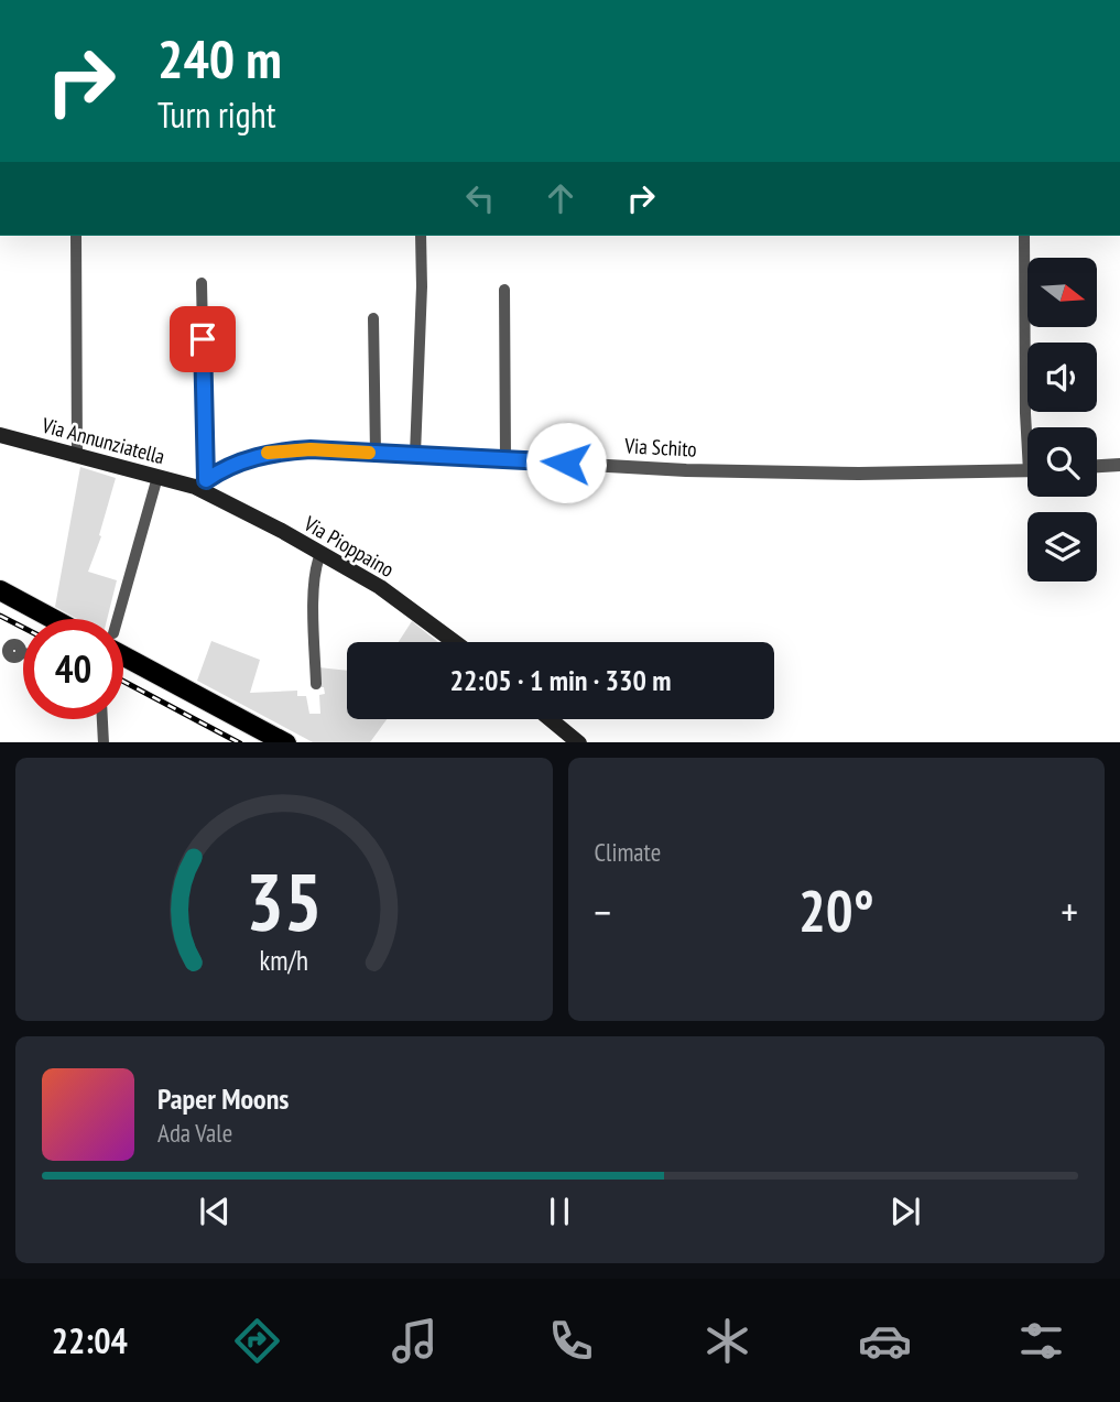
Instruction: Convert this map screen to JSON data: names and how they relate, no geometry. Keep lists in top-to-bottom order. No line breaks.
{"streets":{"main road":["Via Annunziatella","Via Pioppaino"],"street":["Via Schito"]},"crossings":[["Via Annunziatella","Via Schito"],["Via Annunziatella","Via Pioppaino"],["Via Schito","Via Pioppaino"]],"north":"right","page":{"turn":["240 m","Turn right"],"limit":"40","trip":"22:05 · 1 min · 330 m","tile":"Climate","heat":["−","20°","+"],"song":["Paper Moons","Ada Vale"],"tabs":"22:04","gauge":["35","km/h"]}}
